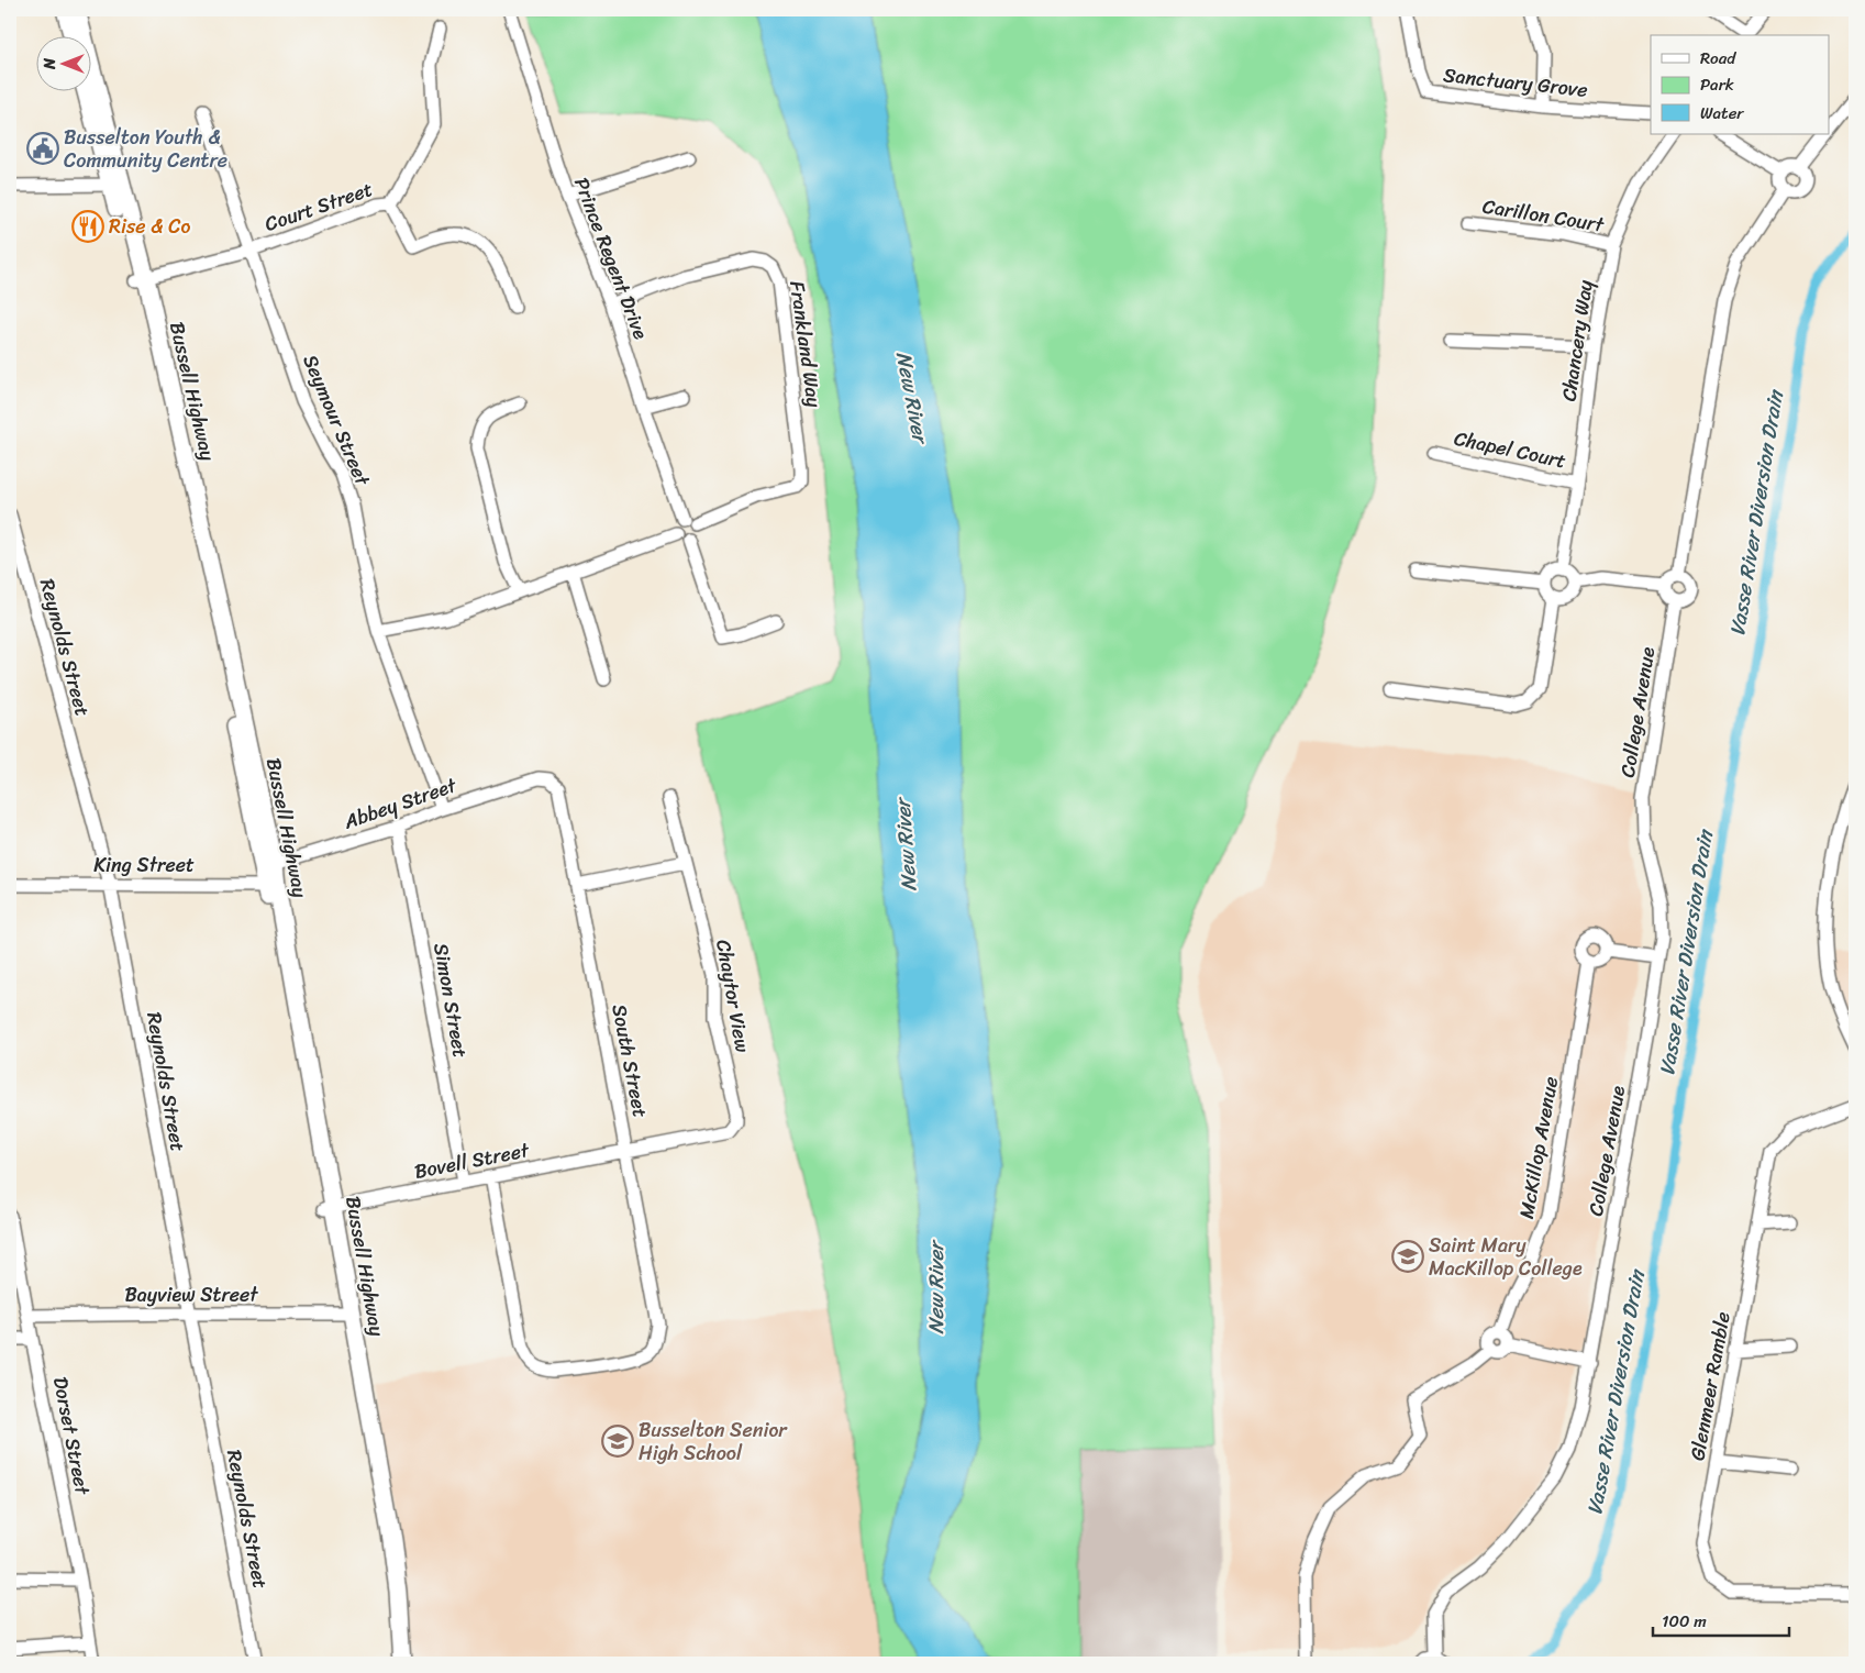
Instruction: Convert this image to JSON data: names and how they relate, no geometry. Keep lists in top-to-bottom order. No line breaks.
{"streets":{"main road":["Bussell Highway"],"street":["Sanctuary Grove","Court Street","Carillon Court","Prince Regent Drive","Chancery Way","Frankland Way","Seymour Street","Chapel Court","Reynolds Street","College Avenue","Abbey Street","King Street","Chaytor View","Simon Street","South Street","McKillop Avenue","Bovell Street","Bayview Street","Glenmeer Ramble","Dorset Street"]},"crossings":[["Court Street","Bussell Highway"],["Court Street","Seymour Street"],["Carillon Court","Chancery Way"],["Prince Regent Drive","Frankland Way"],["Chancery Way","Chapel Court"],["Bussell Highway","Abbey Street"],["Bussell Highway","King Street"],["Bussell Highway","Bovell Street"],["Bussell Highway","Bayview Street"],["Seymour Street","Abbey Street"],["Reynolds Street","King Street"],["Reynolds Street","Bayview Street"],["Abbey Street","Simon Street"],["Abbey Street","South Street"],["Chaytor View","South Street"],["Chaytor View","Bovell Street"],["Simon Street","Bovell Street"],["South Street","Bovell Street"],["Bayview Street","Dorset Street"]],"water":["New River","Vasse River Diversion Drain"],"places":{"public building":["Busselton Youth & Community Centre"],"restaurant":["Rise & Co"],"school or university":["Saint Mary MacKillop College","Busselton Senior High School"]},"legend":["Road","Park","Water"],"scale_bar":"100 m","north":"left"}
